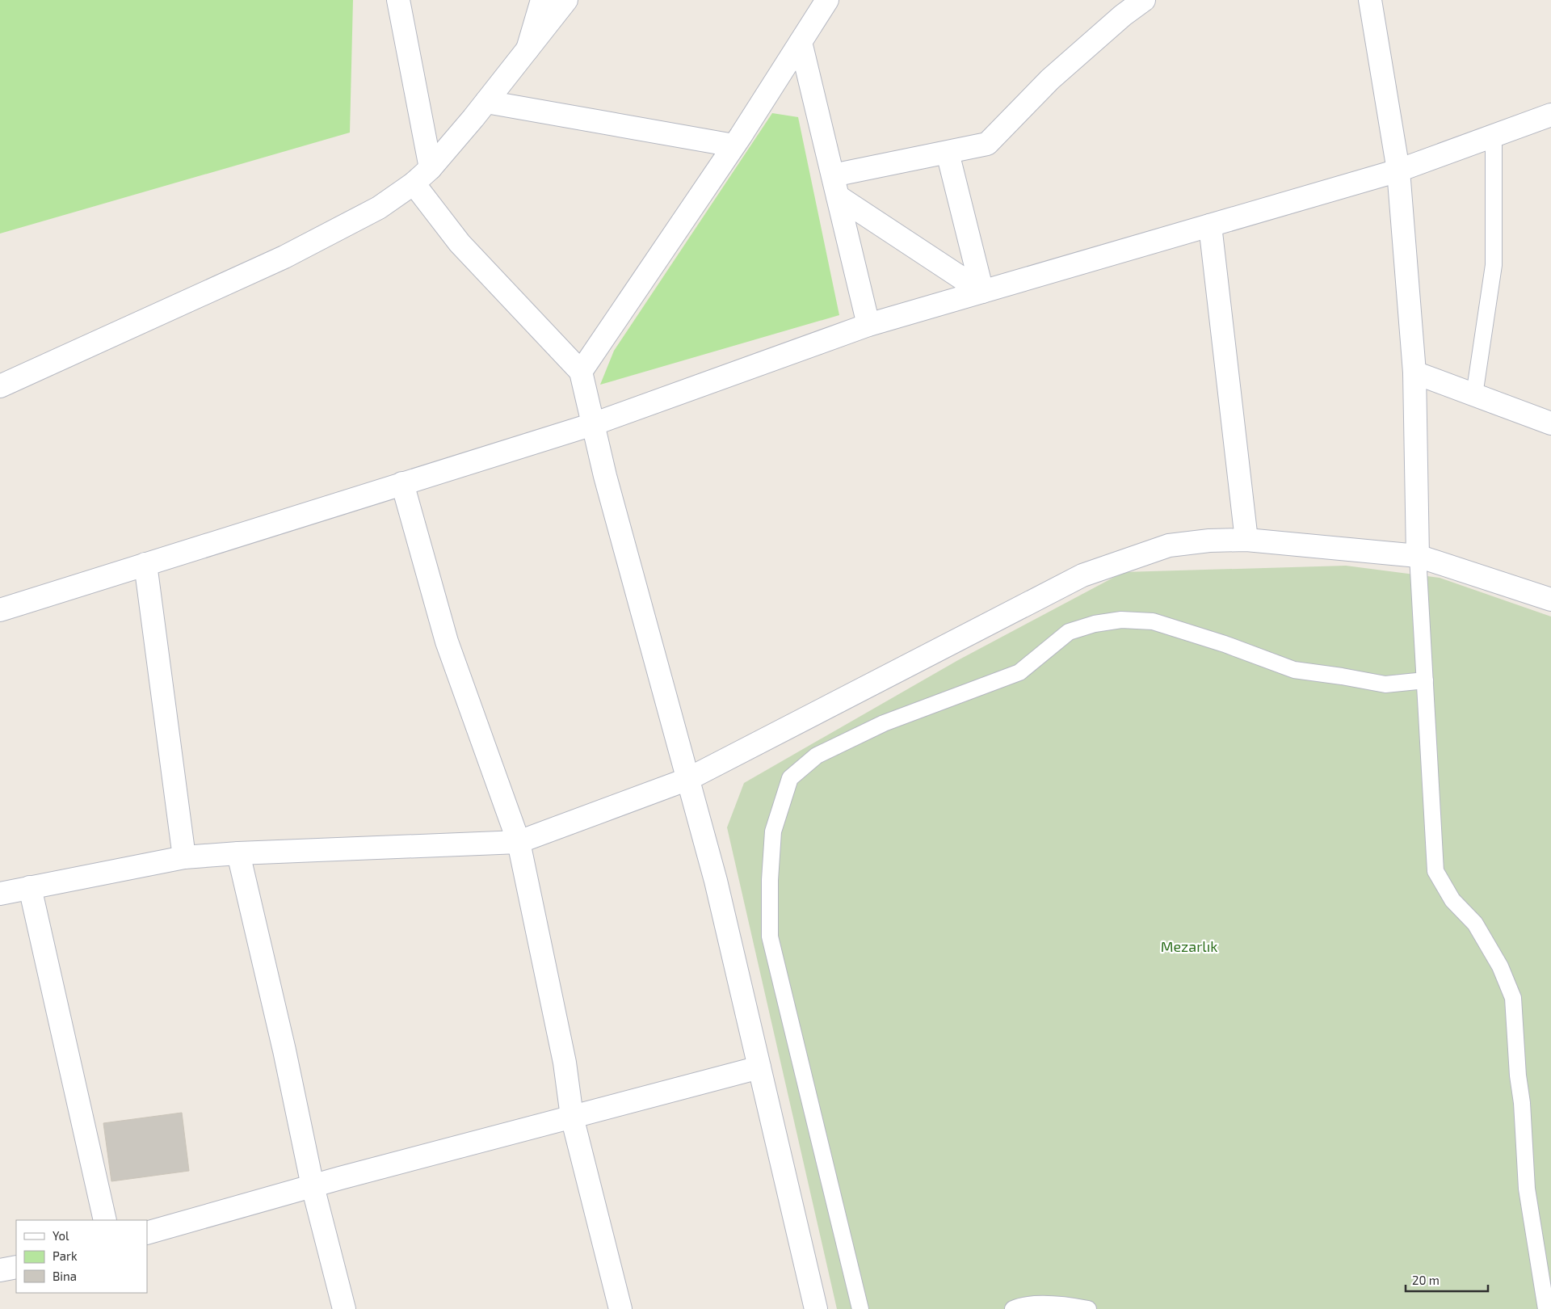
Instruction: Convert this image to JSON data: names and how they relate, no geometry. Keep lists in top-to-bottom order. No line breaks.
{"parks":["Mezarlık"],"legend":["Yol","Park","Bina"],"scale_bar":"20 m"}
